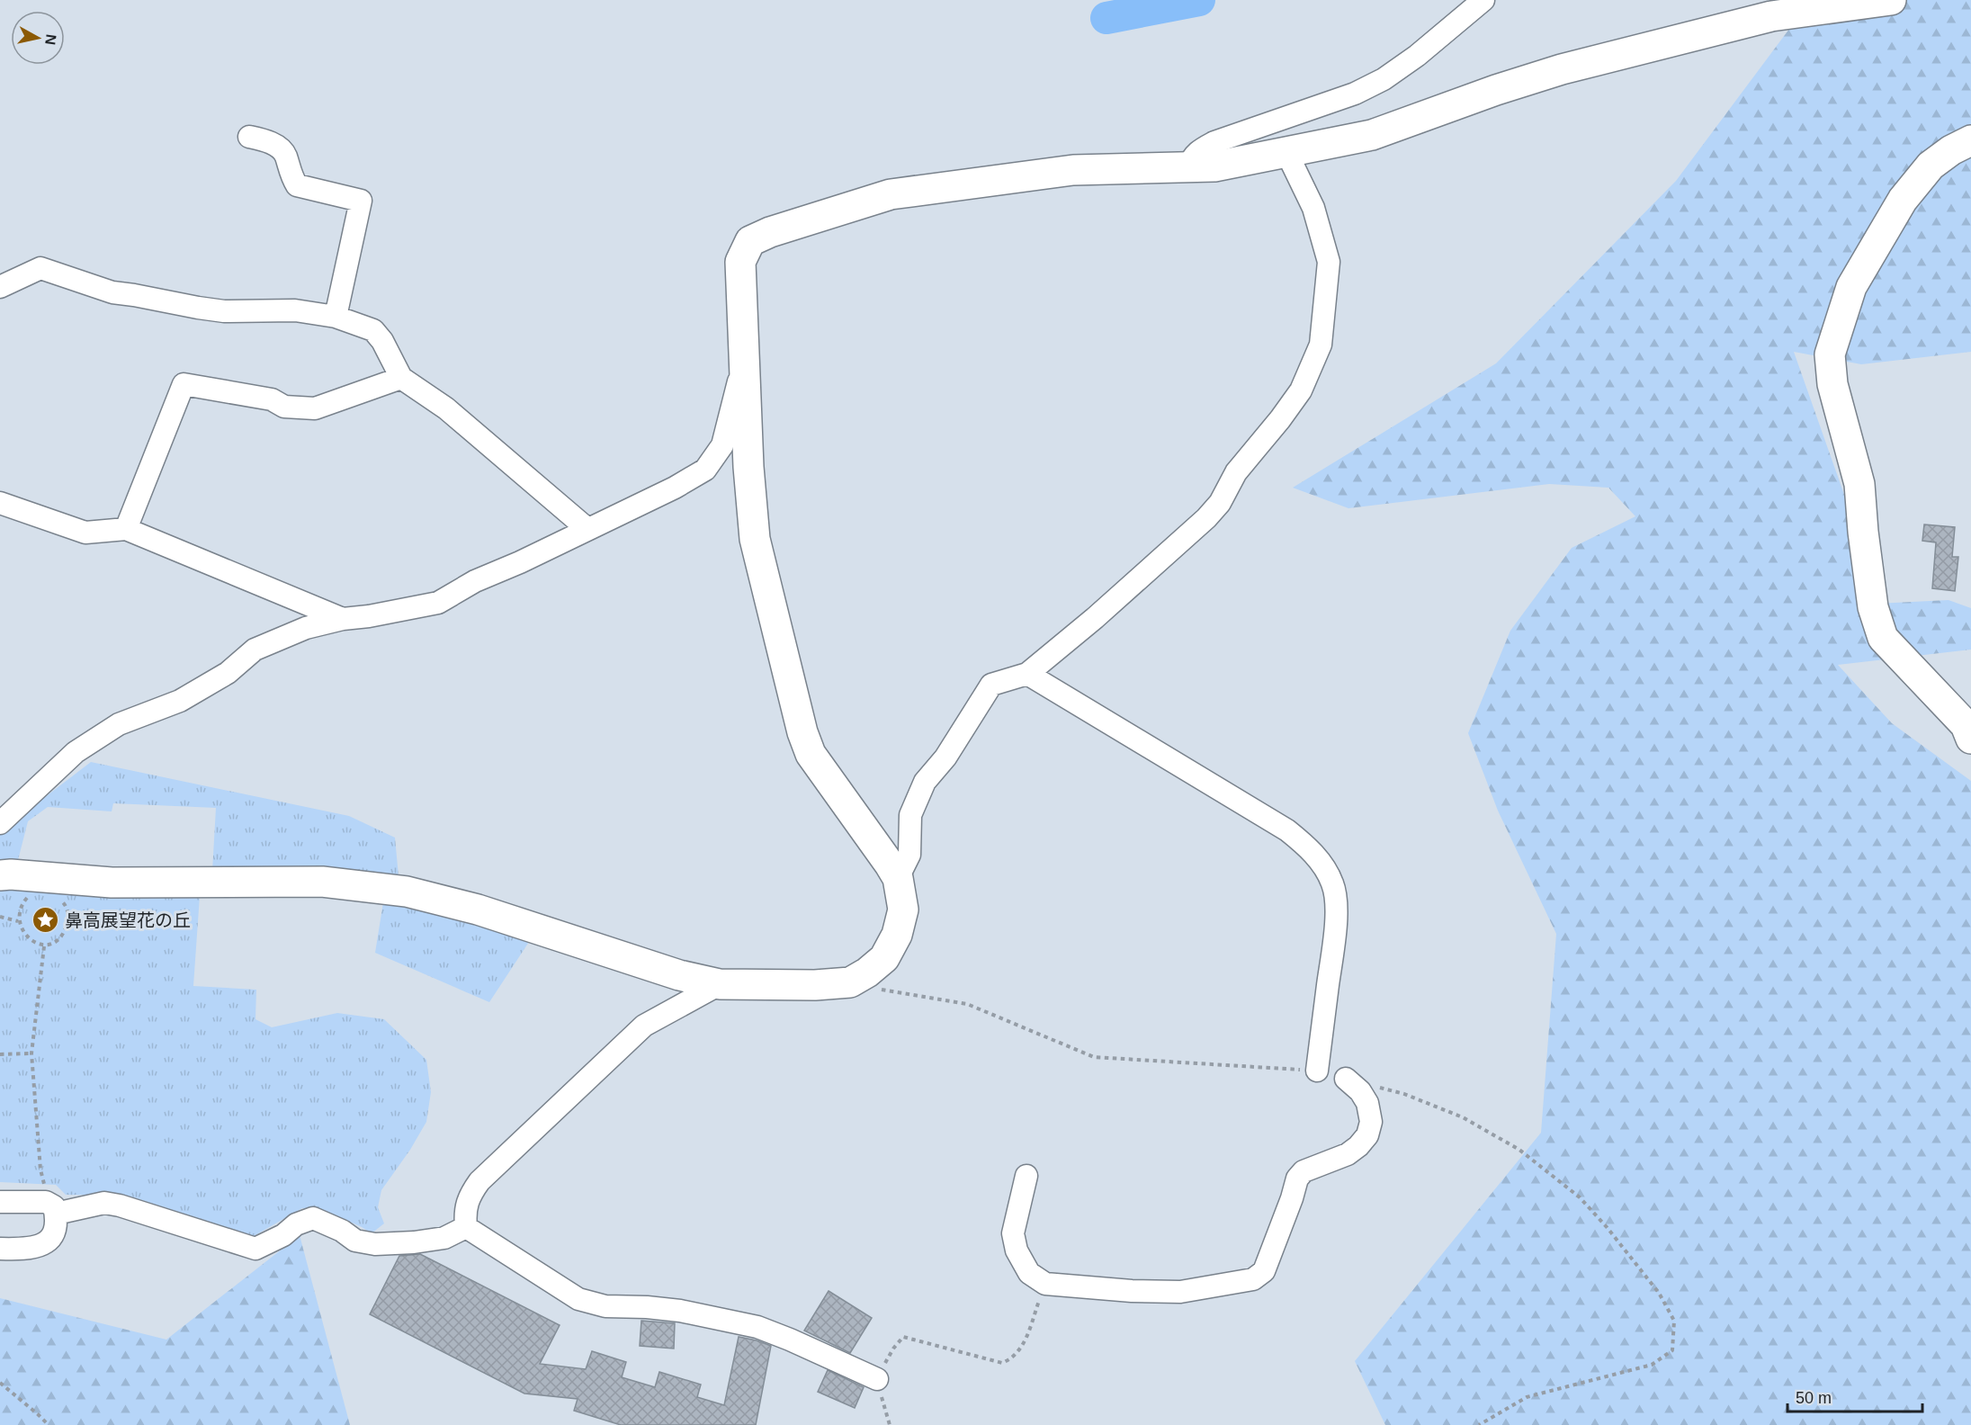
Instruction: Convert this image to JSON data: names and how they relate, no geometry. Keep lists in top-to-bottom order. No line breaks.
{"places":{"place":["鼻高展望花の丘"]},"scale_bar":"50 m","north":"right"}
